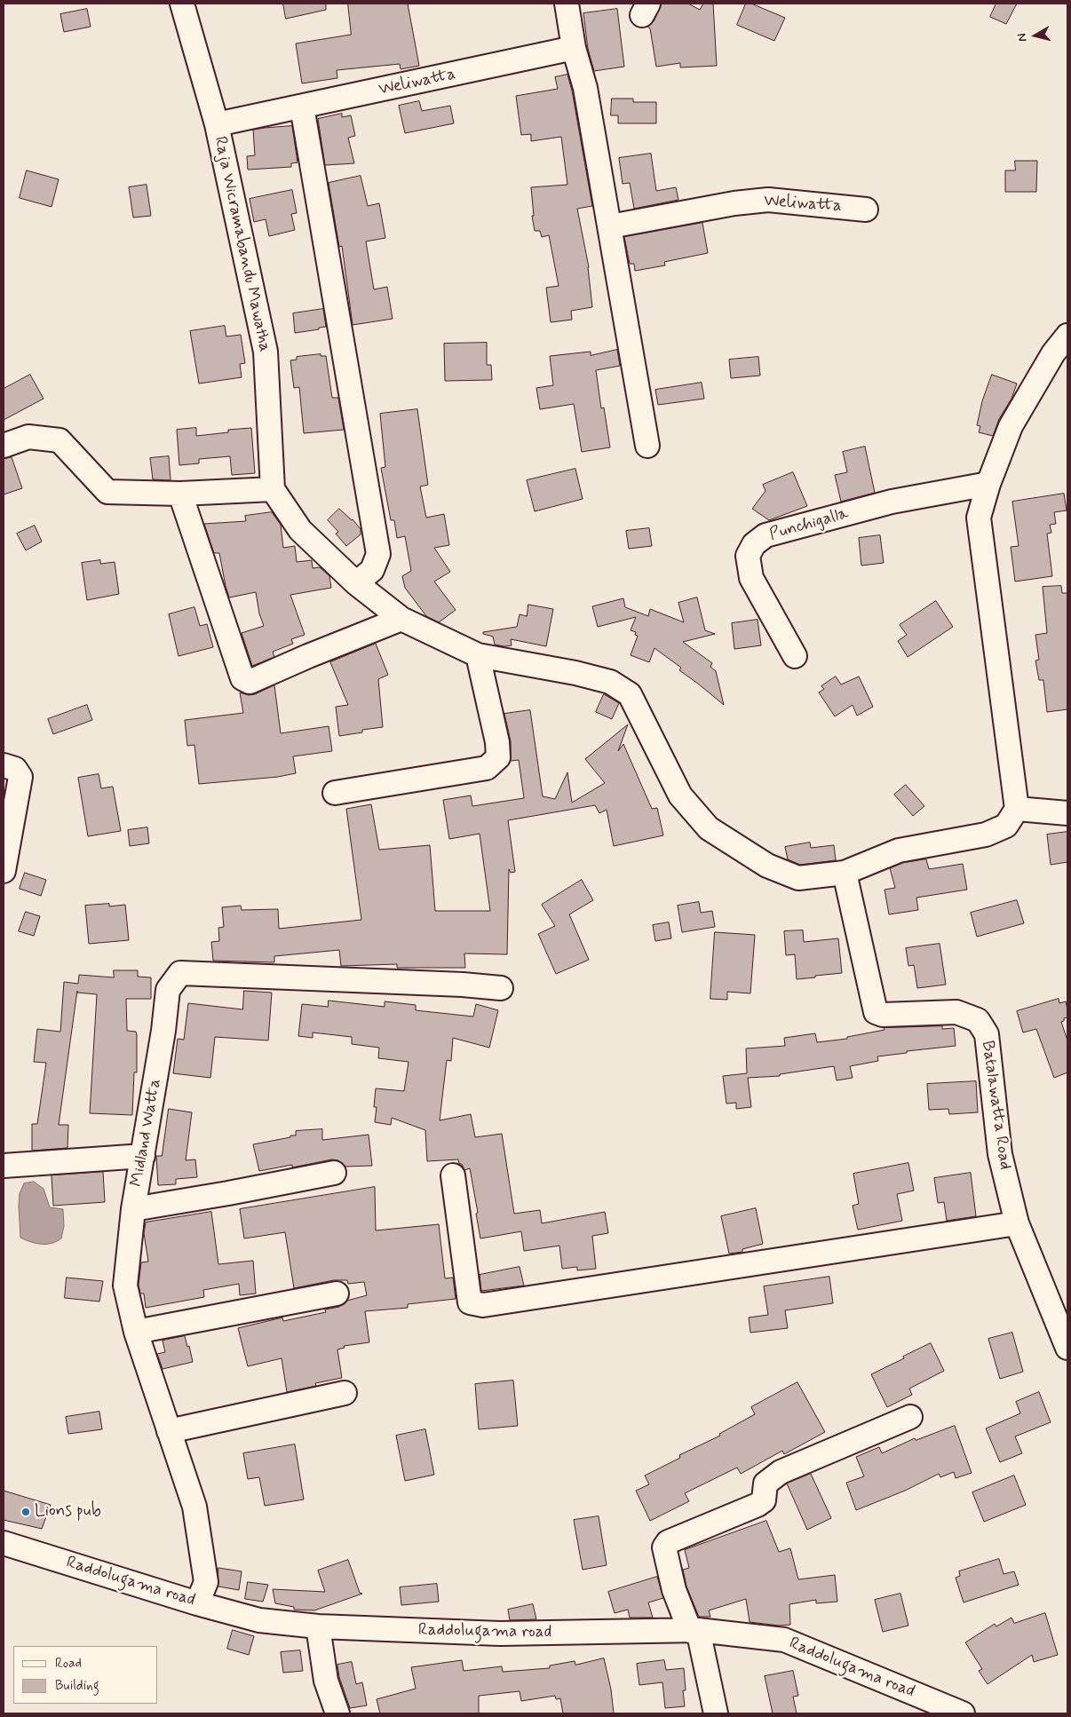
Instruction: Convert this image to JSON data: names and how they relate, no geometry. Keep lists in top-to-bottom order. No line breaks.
{"streets":{"street":["Weliwatta","Raja Wicramabandu Mawatha","Punchigalla","Batalawatta Road","Midland Watta","Raddolugama road"]},"crossings":[["Weliwatta","Raja Wicramabandu Mawatha"],["Midland Watta","Raddolugama road"]],"places":["Lions pub"],"legend":["Road","Building"],"north":"left"}
